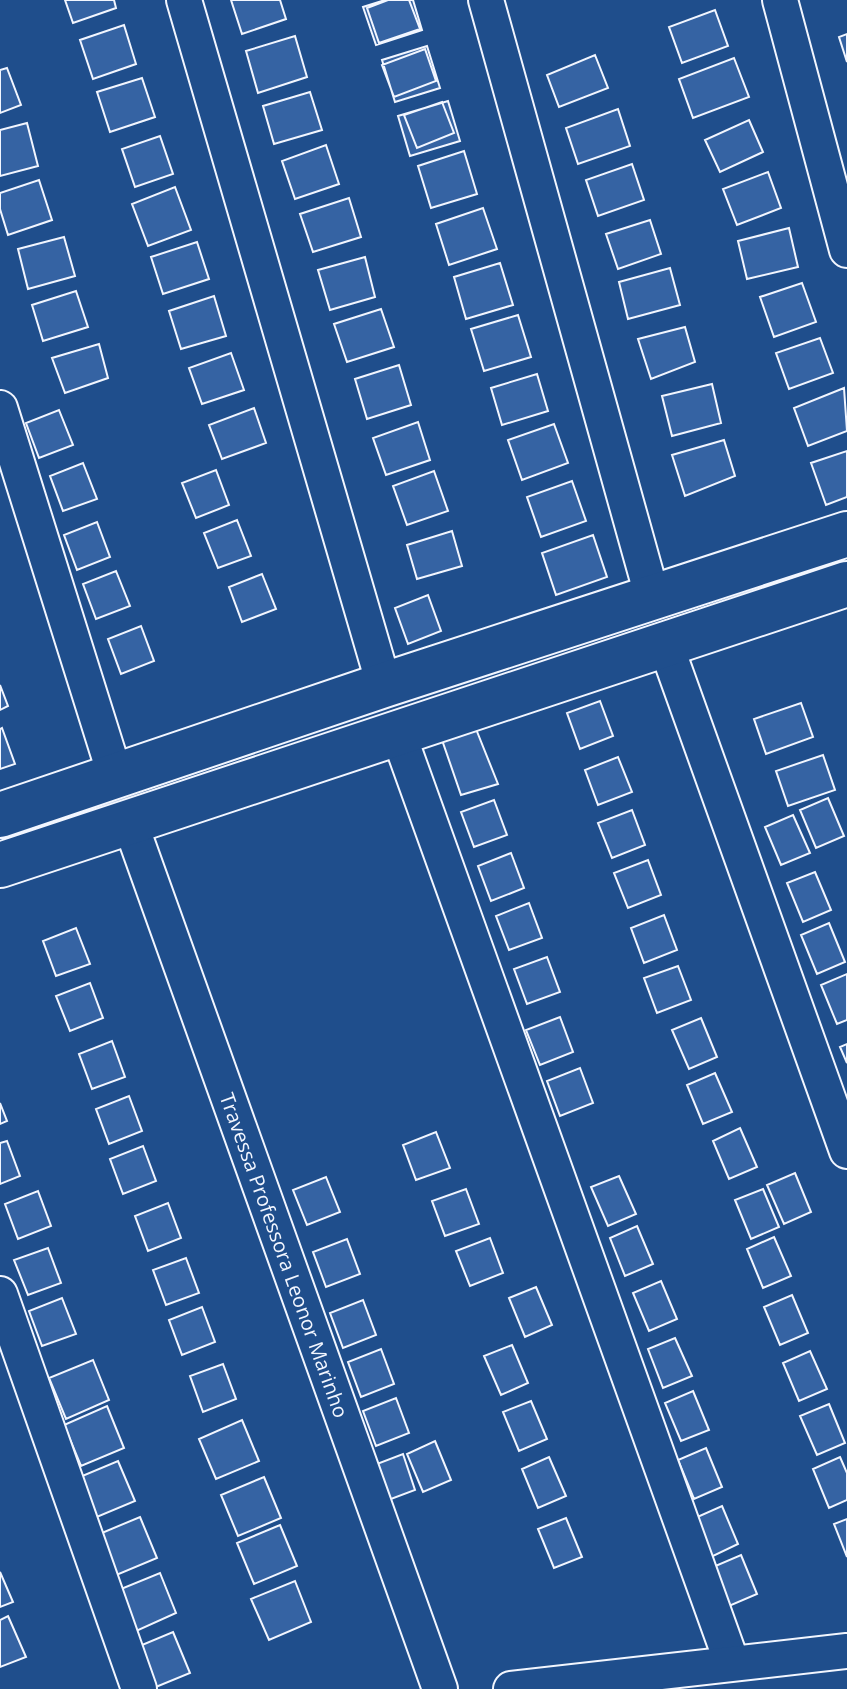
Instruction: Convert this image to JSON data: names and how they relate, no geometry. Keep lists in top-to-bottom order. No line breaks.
{"streets":{"street":["Travessa Professora Leonor Marinho"]}}
